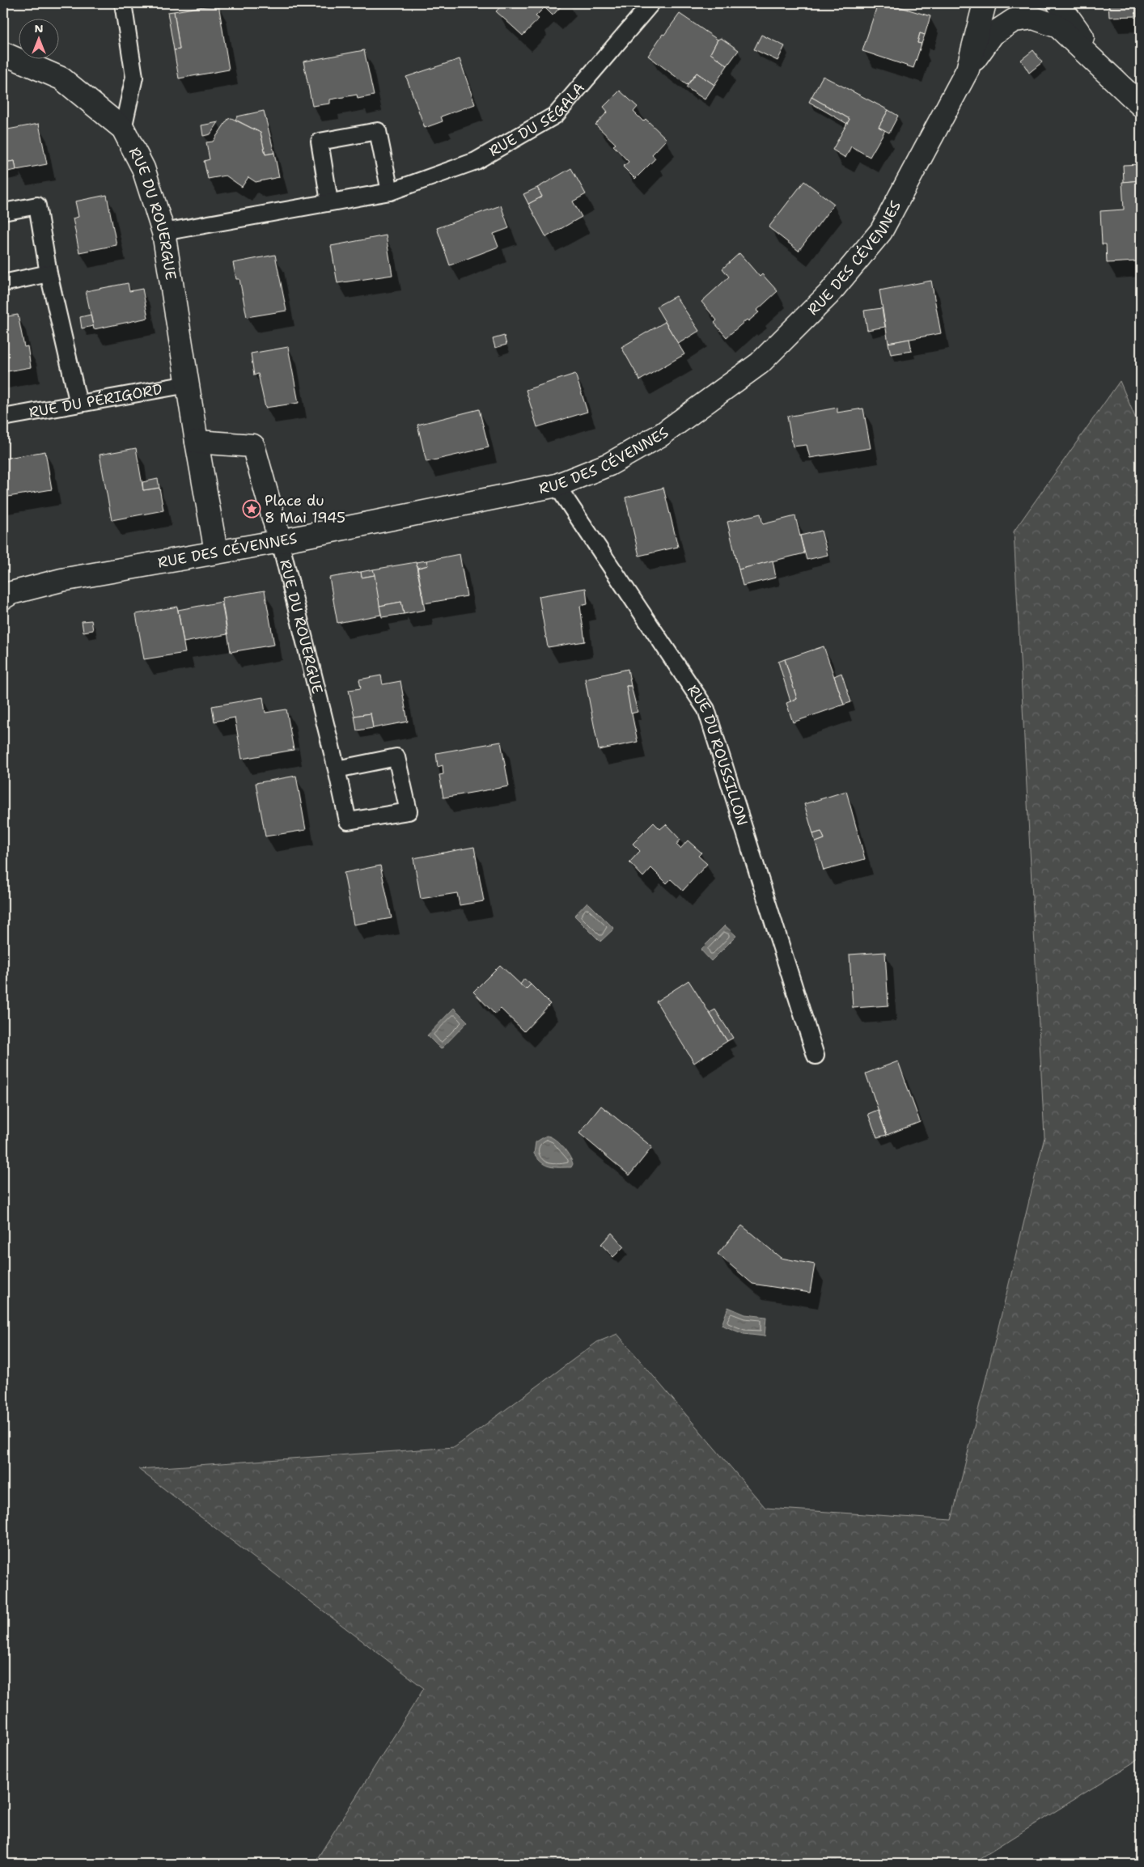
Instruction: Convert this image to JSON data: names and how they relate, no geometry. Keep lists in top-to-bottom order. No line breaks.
{"streets":{"street":["RUE DU ROUERGUE","RUE DES CÉVENNES"],"lane":["RUE DU SÉGALA","RUE DU PÉRIGORD","RUE DU ROUSSILLON"]},"crossings":[["RUE DU SÉGALA","RUE DU ROUERGUE"],["RUE DU ROUERGUE","RUE DES CÉVENNES"],["RUE DU ROUERGUE","RUE DU PÉRIGORD"],["RUE DES CÉVENNES","RUE DU ROUSSILLON"]],"places":{"place":["Place du 8 Mai 1945"]},"north":"top"}
